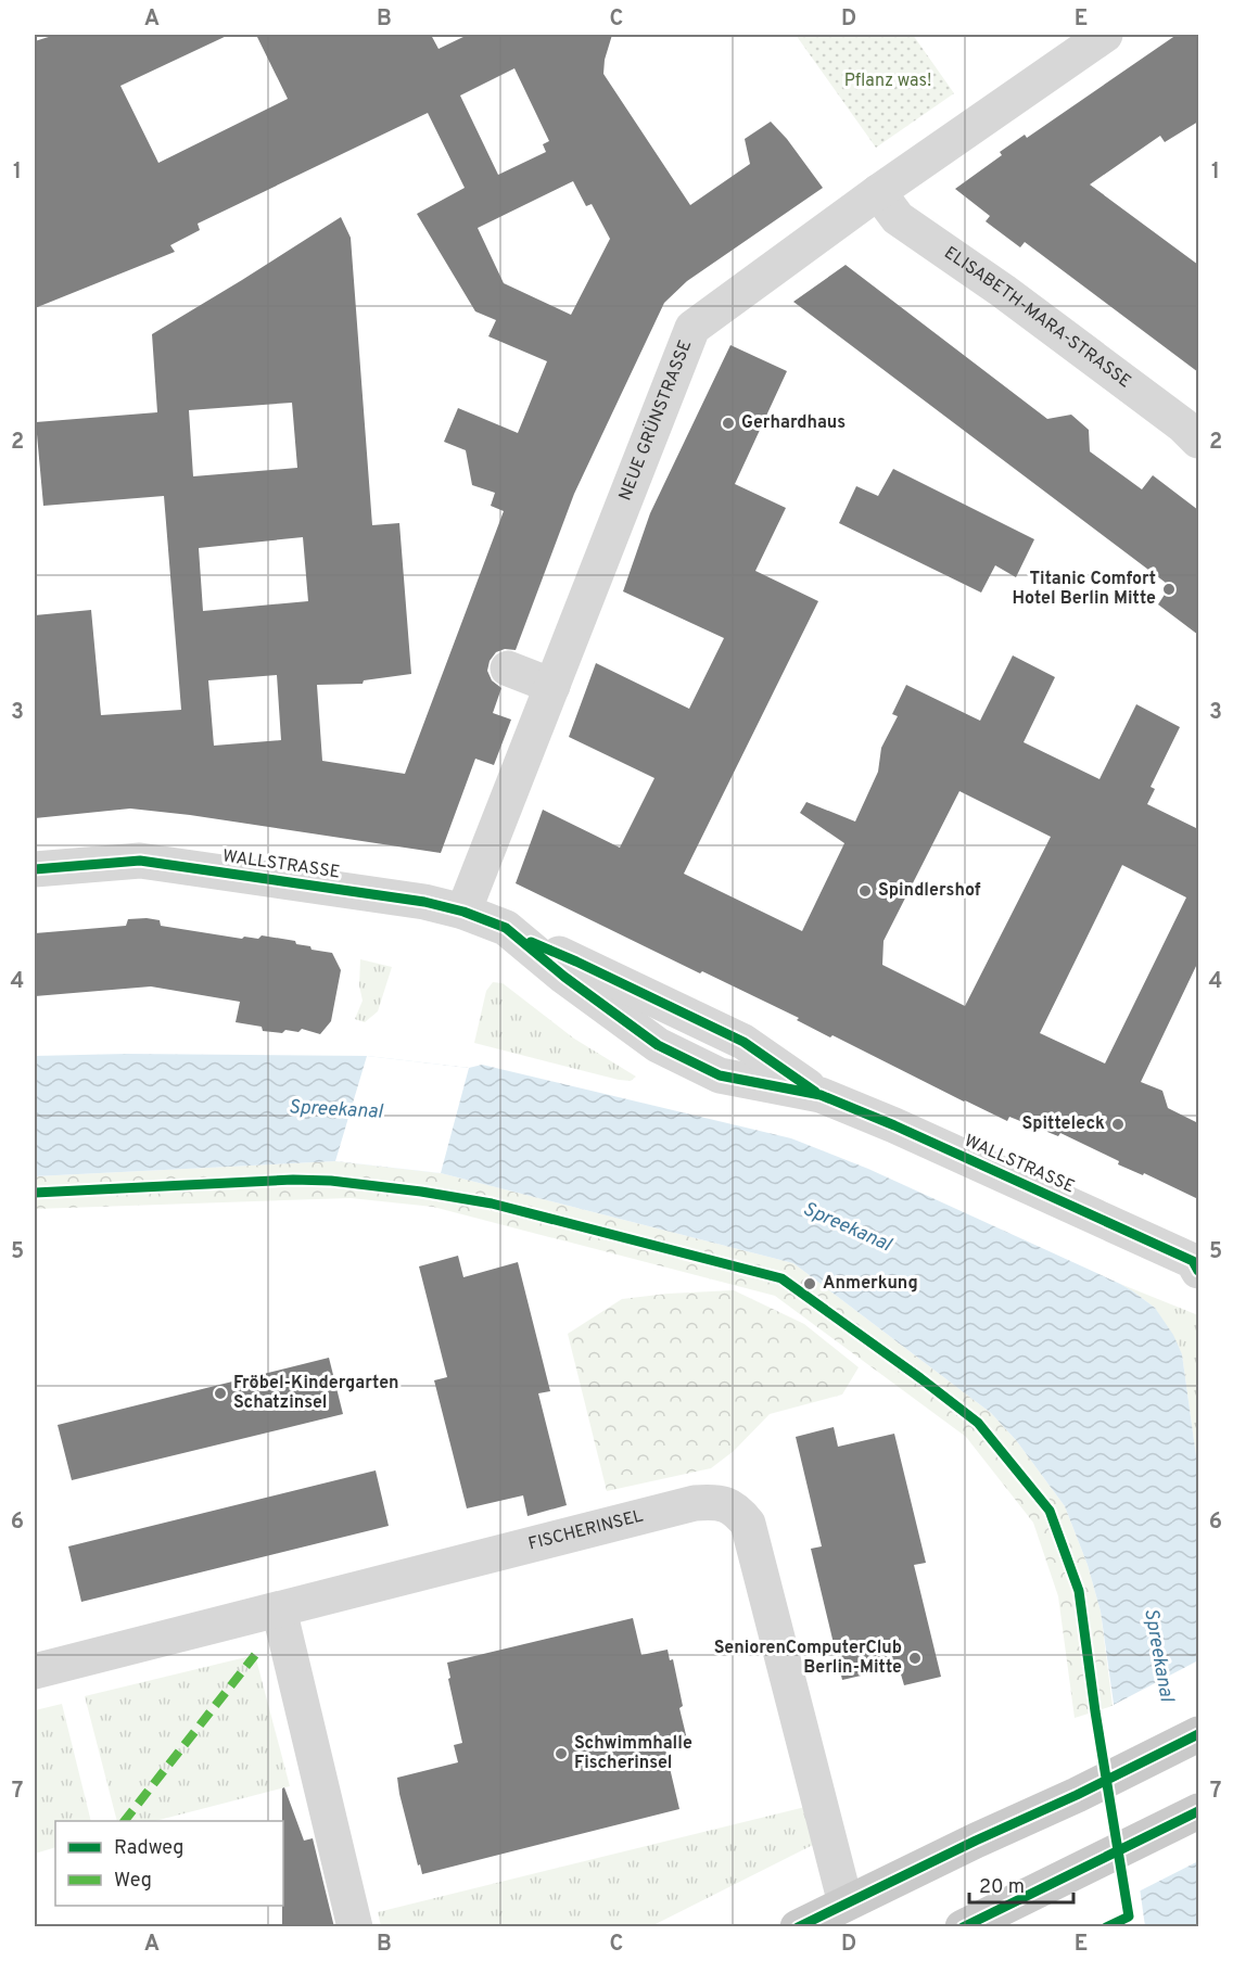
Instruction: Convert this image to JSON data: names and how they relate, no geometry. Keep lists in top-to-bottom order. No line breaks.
{"streets":{"street":["ELISABETH-MARA-STRASSE","NEUE GRÜNSTRASSE","WALLSTRASSE","FISCHERINSEL"]},"crossings":[["ELISABETH-MARA-STRASSE","NEUE GRÜNSTRASSE"],["NEUE GRÜNSTRASSE","WALLSTRASSE"]],"water":["Spreekanal"],"parks":["Pflanz was!"],"places":["Gerhardhaus","Titanic Comfort Hotel Berlin Mitte","Spindlershof","Spitteleck","Anmerkung","Fröbel-Kindergarten Schatzinsel","SeniorenComputerClub Berlin-Mitte","Schwimmhalle Fischerinsel"],"legend":["Radweg","Weg"],"scale_bar":"20 m","grid":{"columns":["A","B","C","D","E"],"rows":["1","2","3","4","5","6","7"]}}
